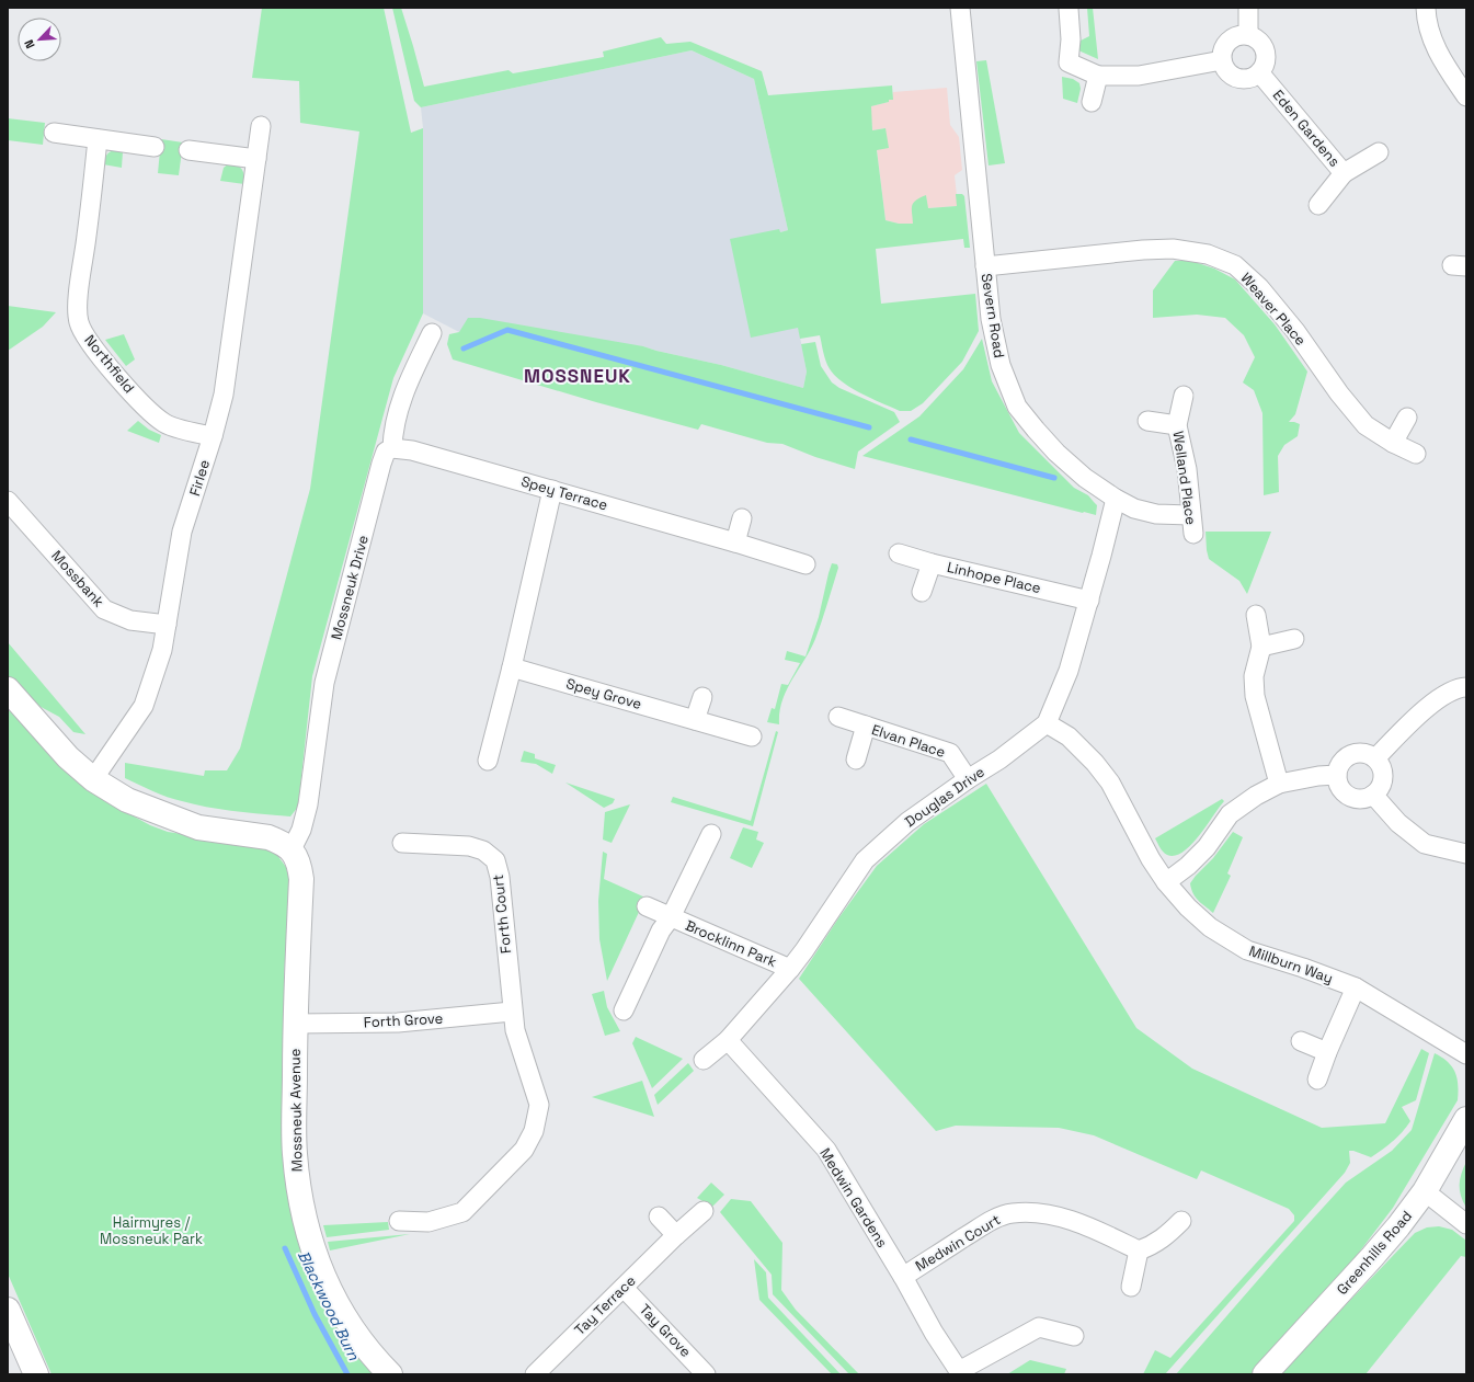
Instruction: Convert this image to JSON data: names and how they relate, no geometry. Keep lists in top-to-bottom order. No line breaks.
{"streets":{"street":["Eden Gardens","Weaver Place","Severn Road","Northfield","Firlee","Welland Place","Spey Terrace","Linhope Place","Mossbank","Mossneuk Drive","Spey Grove","Elvan Place","Douglas Drive","Forth Court","Brocklinn Park","Millburn Way","Forth Grove","Mossneuk Avenue","Medwin Gardens","Medwin Court","Greenhills Road","Tay Terrace","Tay Grove"]},"crossings":[["Weaver Place","Severn Road"],["Severn Road","Welland Place"],["Severn Road","Douglas Drive"],["Northfield","Firlee"],["Firlee","Mossbank"],["Spey Terrace","Mossneuk Drive"],["Linhope Place","Douglas Drive"],["Mossneuk Drive","Mossneuk Avenue"],["Elvan Place","Douglas Drive"],["Douglas Drive","Brocklinn Park"],["Douglas Drive","Millburn Way"],["Douglas Drive","Medwin Gardens"],["Forth Court","Forth Grove"],["Forth Grove","Mossneuk Avenue"],["Medwin Gardens","Medwin Court"],["Tay Terrace","Tay Grove"]],"districts":["MOSSNEUK"],"water":["Blackwood Burn"],"parks":["Hairmyres / Mossneuk Park"],"north":"bottom left"}
